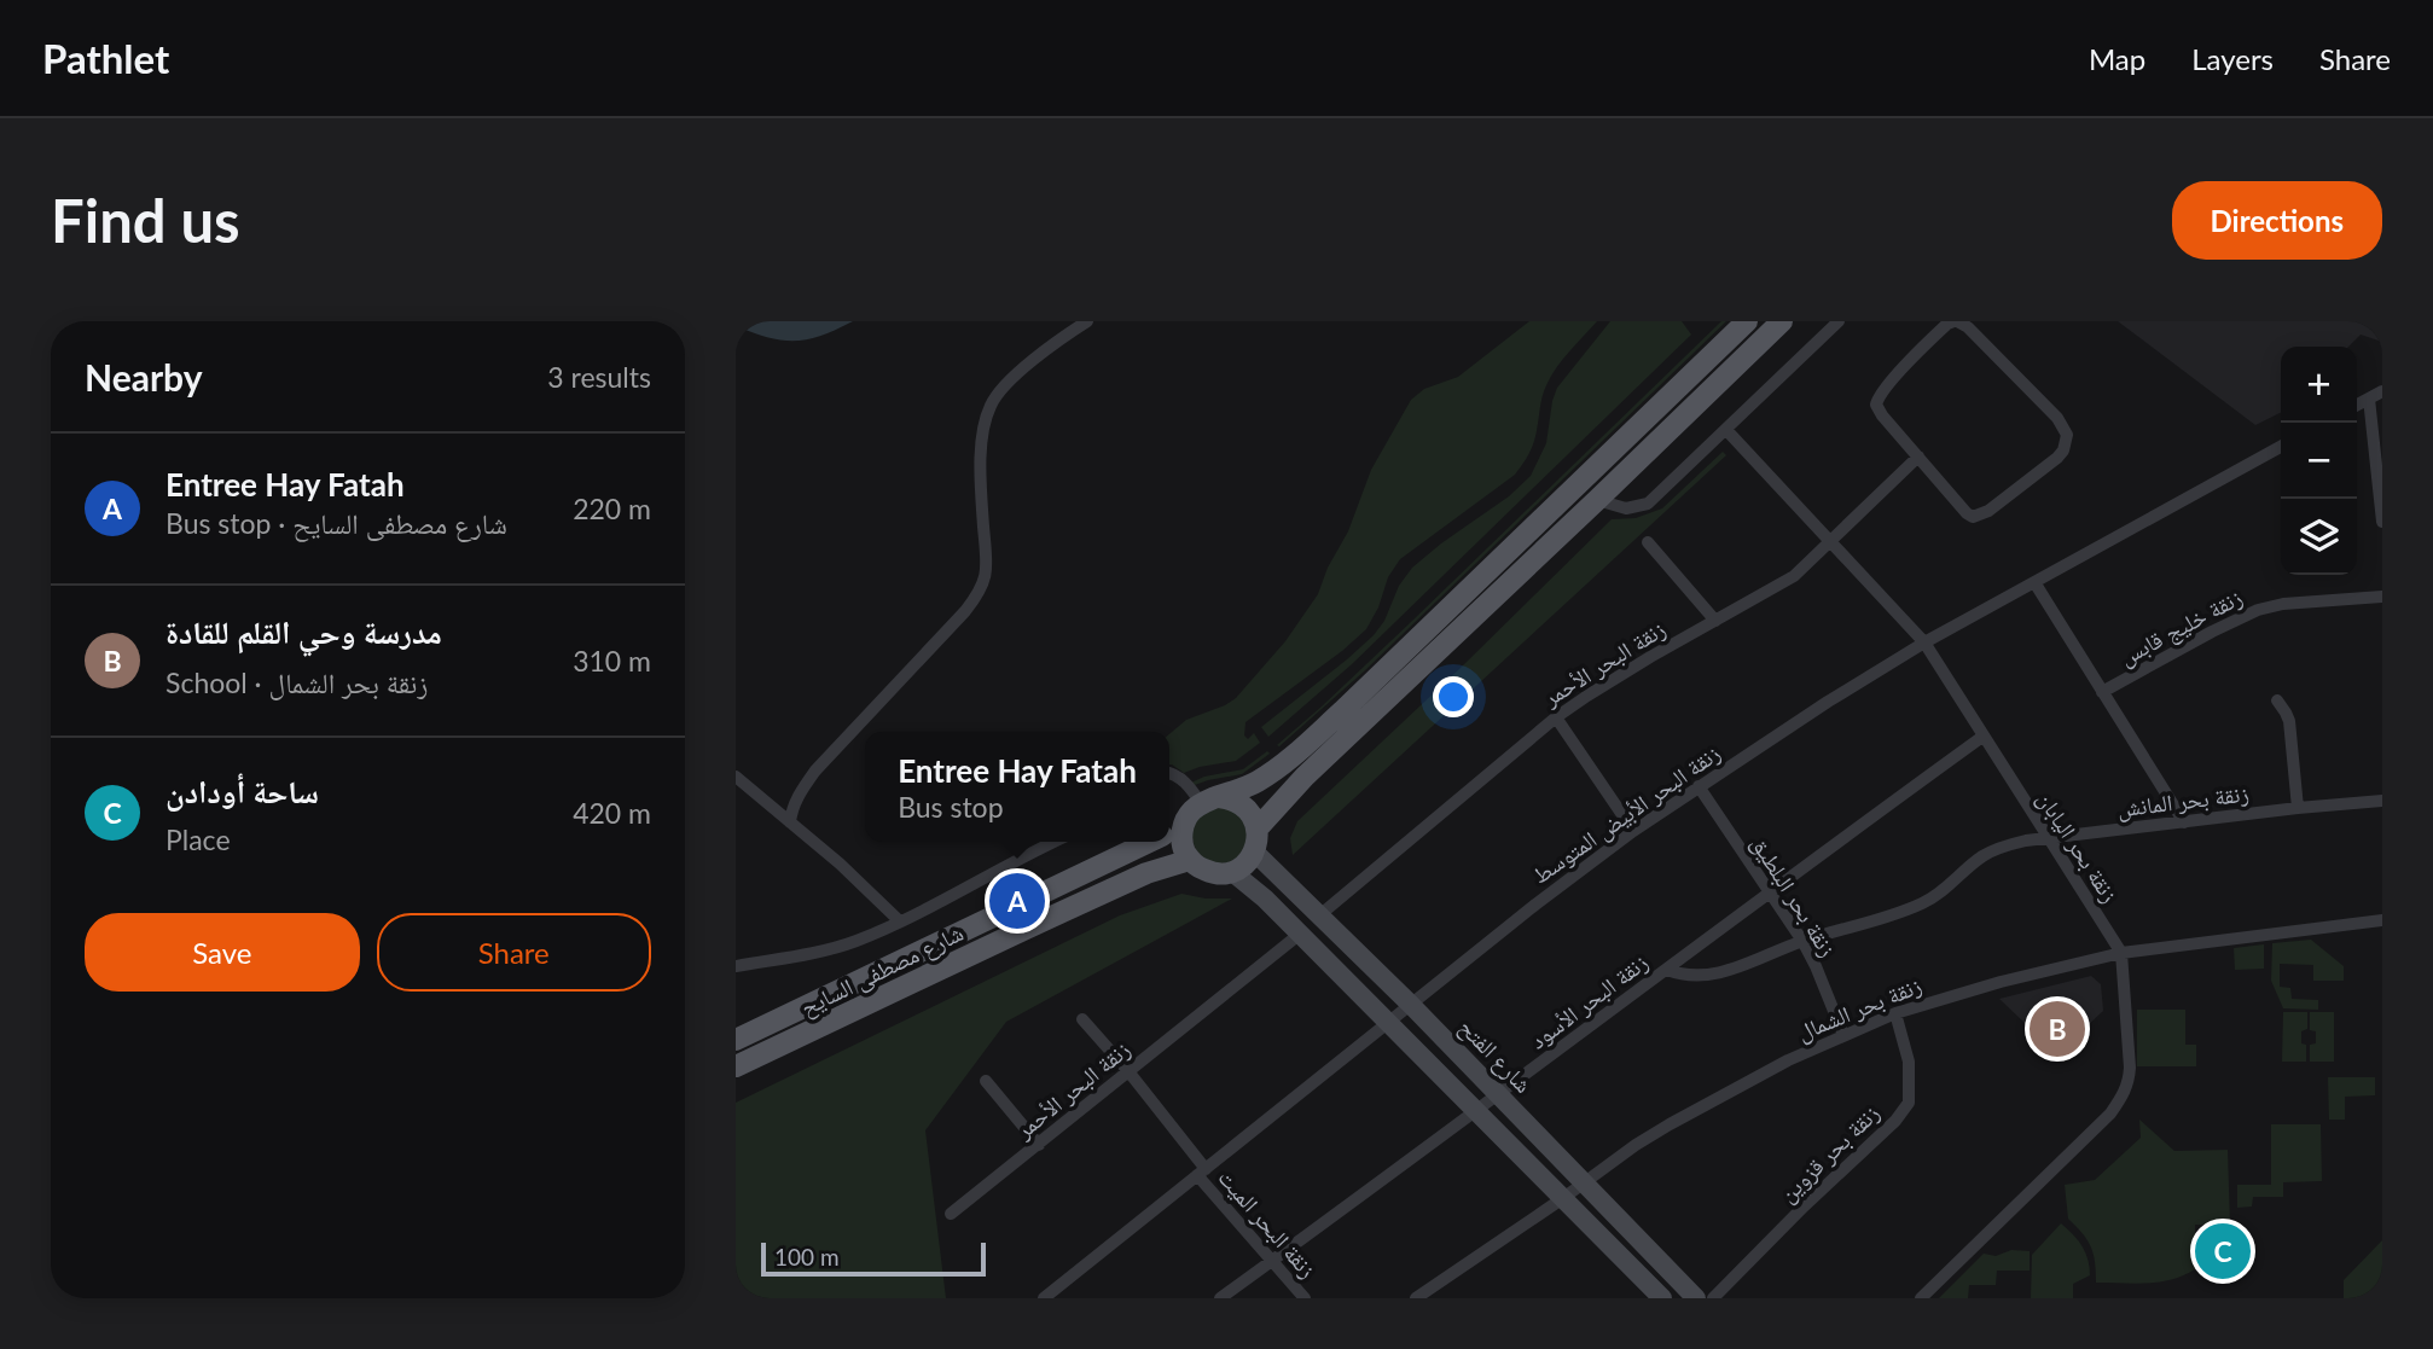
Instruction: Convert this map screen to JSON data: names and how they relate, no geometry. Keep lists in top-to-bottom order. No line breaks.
{"streets":{"main road":["شارع مصطفى السايح"],"street":["زنقة خليج قابس","زنقة البحر الأحمر","زنقة بحر المانش","زنقة البحر الأبيض المتوسط","زنقة بحر اليابان","زنقة بحر البلطيق","زنقة البحر الأسود","زنقة بحر الشمال","شارع الفتح","زنقة بحر قزوين","زنقة البحر الميت"]},"crossings":[["زنقة البحر الأحمر","زنقة بحر اليابان"],["زنقة البحر الأحمر","شارع الفتح"],["زنقة البحر الأحمر","زنقة البحر الميت"],["زنقة بحر المانش","زنقة بحر اليابان"],["زنقة بحر المانش","زنقة بحر البلطيق"],["زنقة بحر المانش","زنقة البحر الأسود"],["زنقة البحر الأبيض المتوسط","زنقة بحر اليابان"],["زنقة البحر الأبيض المتوسط","زنقة بحر البلطيق"],["زنقة البحر الأبيض المتوسط","شارع الفتح"],["زنقة البحر الأبيض المتوسط","زنقة البحر الميت"],["زنقة بحر اليابان","زنقة البحر الأسود"],["زنقة بحر اليابان","زنقة بحر الشمال"],["زنقة بحر البلطيق","زنقة البحر الأسود"],["زنقة بحر البلطيق","زنقة بحر الشمال"],["شارع مصطفى السايح","شارع الفتح"],["زنقة البحر الأسود","شارع الفتح"],["زنقة البحر الأسود","زنقة البحر الميت"],["زنقة بحر الشمال","شارع الفتح"],["زنقة بحر الشمال","زنقة بحر قزوين"]],"scale_bar":"100 m","page":{"header":"Pathlet","nav":["Map","Layers","Share"],"buttons":["Directions",["Save","Share"]],"title":"Find us","heading":["Nearby","3 results"],"map_buttons":["+","−"],"list":[{"mark":"A","name":"Entree Hay Fatah","note":"Bus stop · شارع مصطفى السايح","value":"220 m"},{"mark":"B","name":"مدرسة وحي القلم للقادة","note":"School · زنقة بحر الشمال","value":"310 m"},{"mark":"C","name":"ساحة أودادن","note":"Place","value":"420 m"}],"popup":["Entree Hay Fatah","Bus stop"],"pins":["A","B","C"],"scale":"100 m"}}
